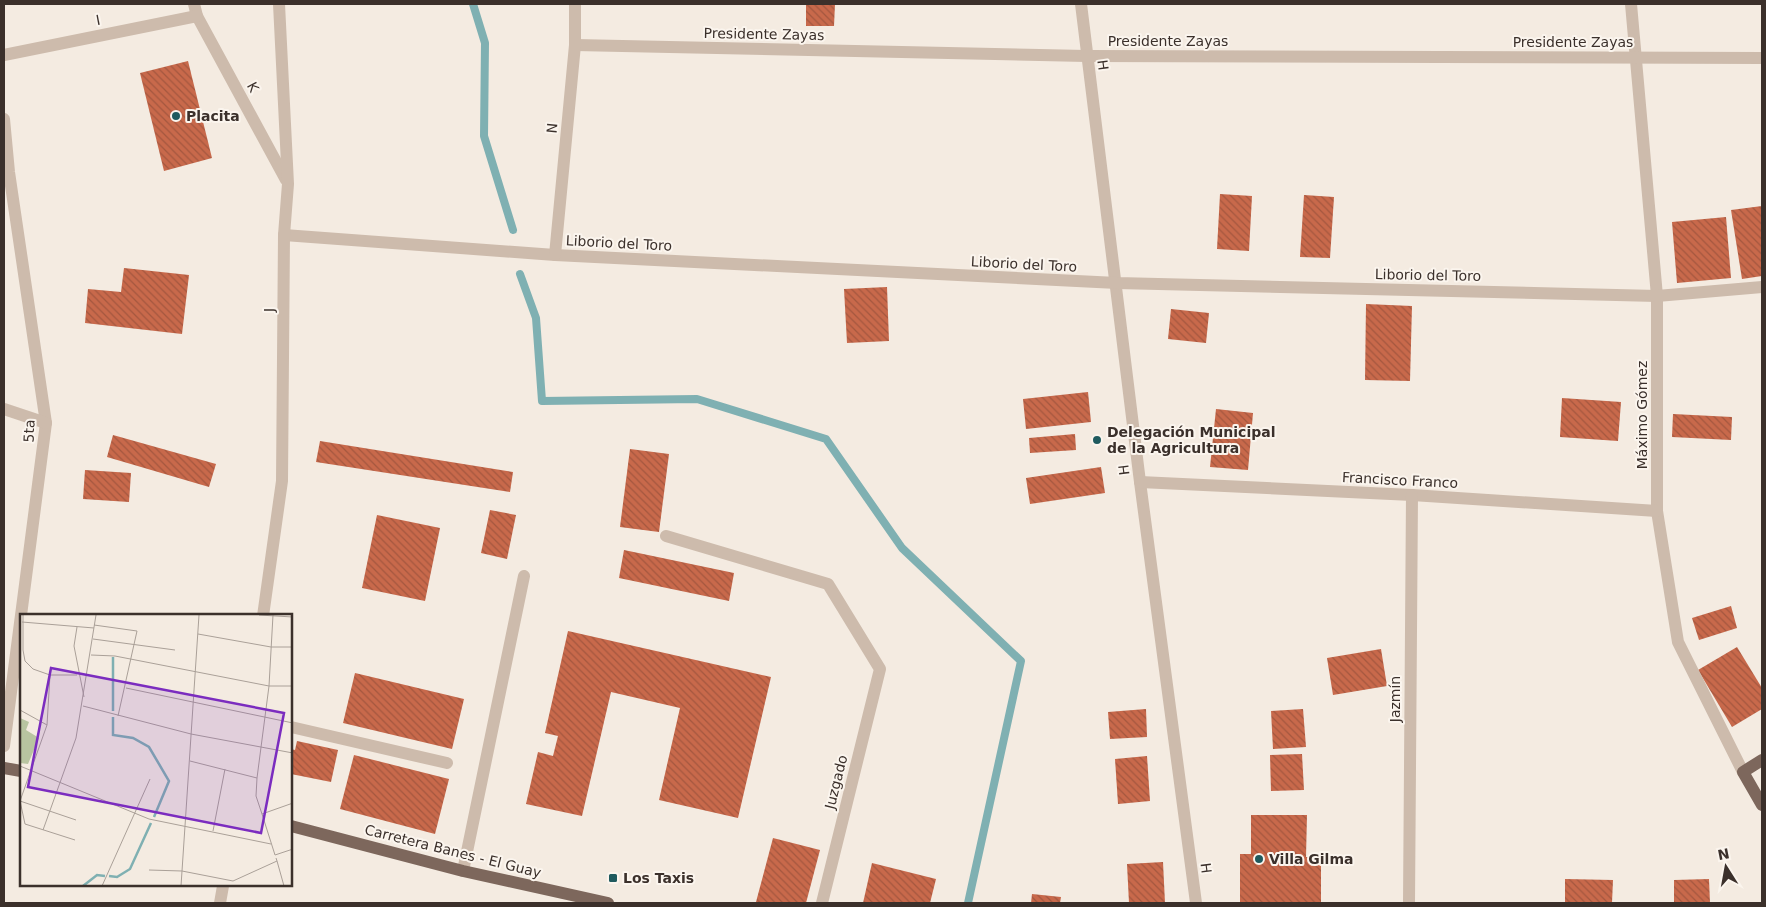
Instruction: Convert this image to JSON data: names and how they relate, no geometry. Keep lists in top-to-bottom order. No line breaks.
{"streets":{"main road":["Máximo Gómez","Carretera Banes - El Guay"],"street":["I","Presidente Zayas","H","K","N","Liborio del Toro","J","5ta","Francisco Franco","Jazmín","Juzgado"]},"crossings":[["I","K"],["Presidente Zayas","H"],["Presidente Zayas","N"],["Presidente Zayas","Máximo Gómez"],["H","Liborio del Toro"],["H","Francisco Franco"],["K","J"],["N","Liborio del Toro"],["Liborio del Toro","J"],["Liborio del Toro","Máximo Gómez"],["Máximo Gómez","Francisco Franco"],["Francisco Franco","Jazmín"]],"places":{"other":["Placita","Delegación Municipal de la Agricultura","Villa Gilma"],"transit":["Los Taxis"]},"north":"top"}
